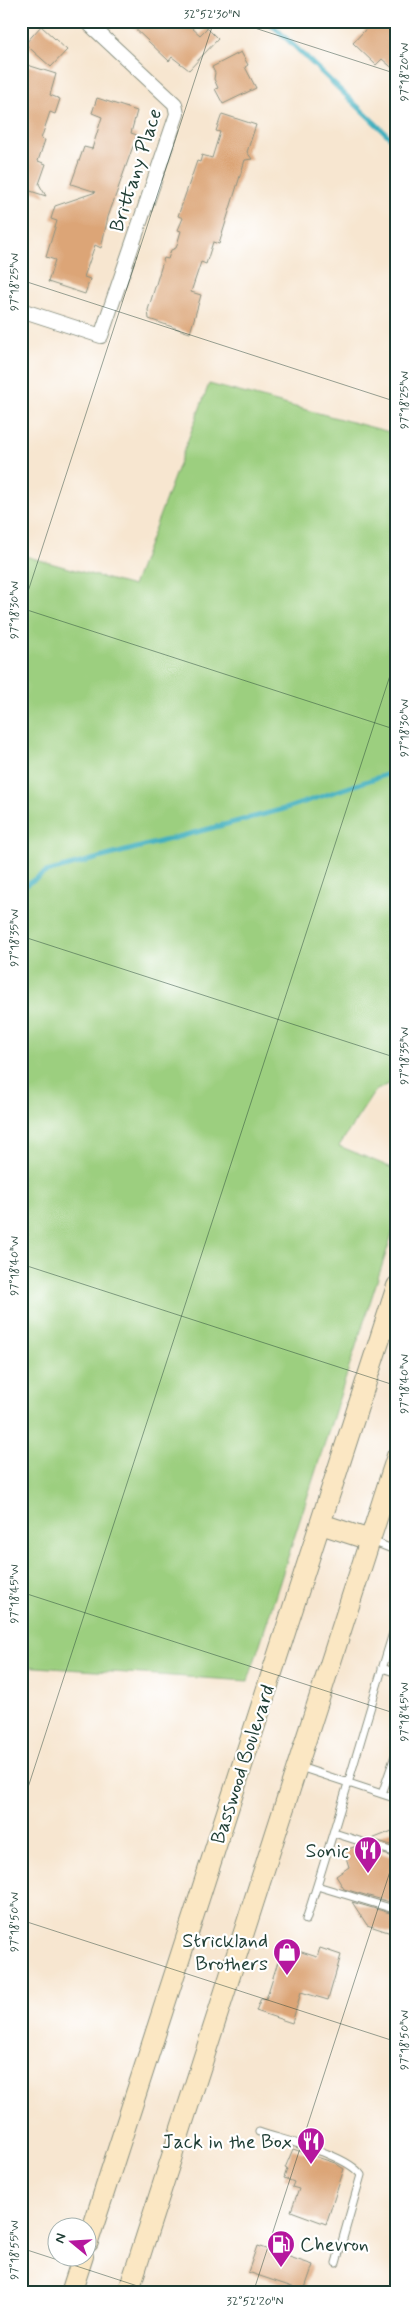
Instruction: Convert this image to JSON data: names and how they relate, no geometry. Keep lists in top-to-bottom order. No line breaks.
{"streets":{"main road":["Basswood Boulevard"],"street":["Brittany Place"]},"places":{"restaurant":["Sonic","Jack in the Box"],"shop":["Strickland Brothers"],"fuel station":["Chevron"]},"north":"left","coordinates":["32°52'30\"N","97°18'20\"W","97°18'25\"W","97°18'30\"W","97°18'35\"W","97°18'40\"W","97°18'45\"W","97°18'50\"W","97°18'55\"W","32°52'20\"N"]}
